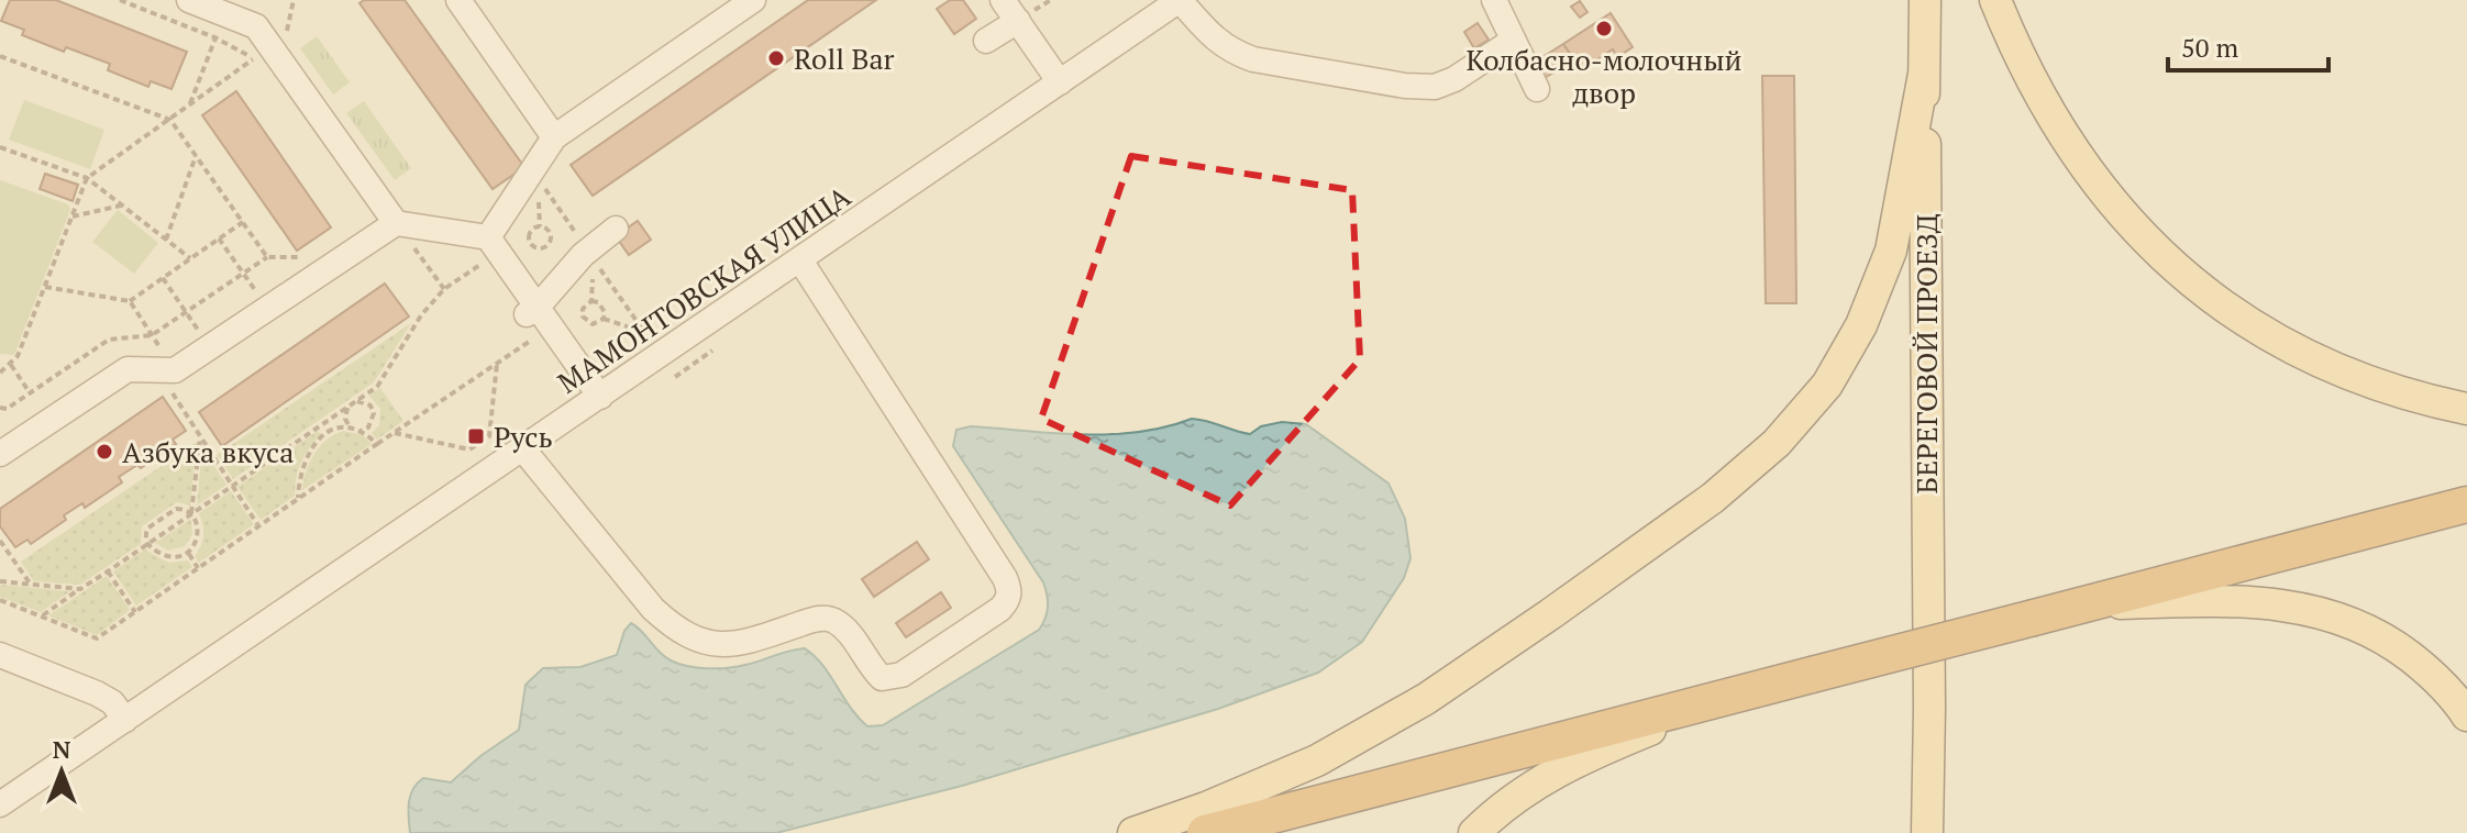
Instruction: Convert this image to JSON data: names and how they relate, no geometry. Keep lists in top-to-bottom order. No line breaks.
{"streets":{"main road":["БЕРЕГОВОЙ ПРОЕЗД"],"street":["МАМОНТОВСКАЯ УЛИЦА"]},"places":{"other":["Колбасно-молочный двор","Roll Bar","Азбука вкуса"],"transit":["Русь"]},"scale_bar":"50 m","north":"top"}
